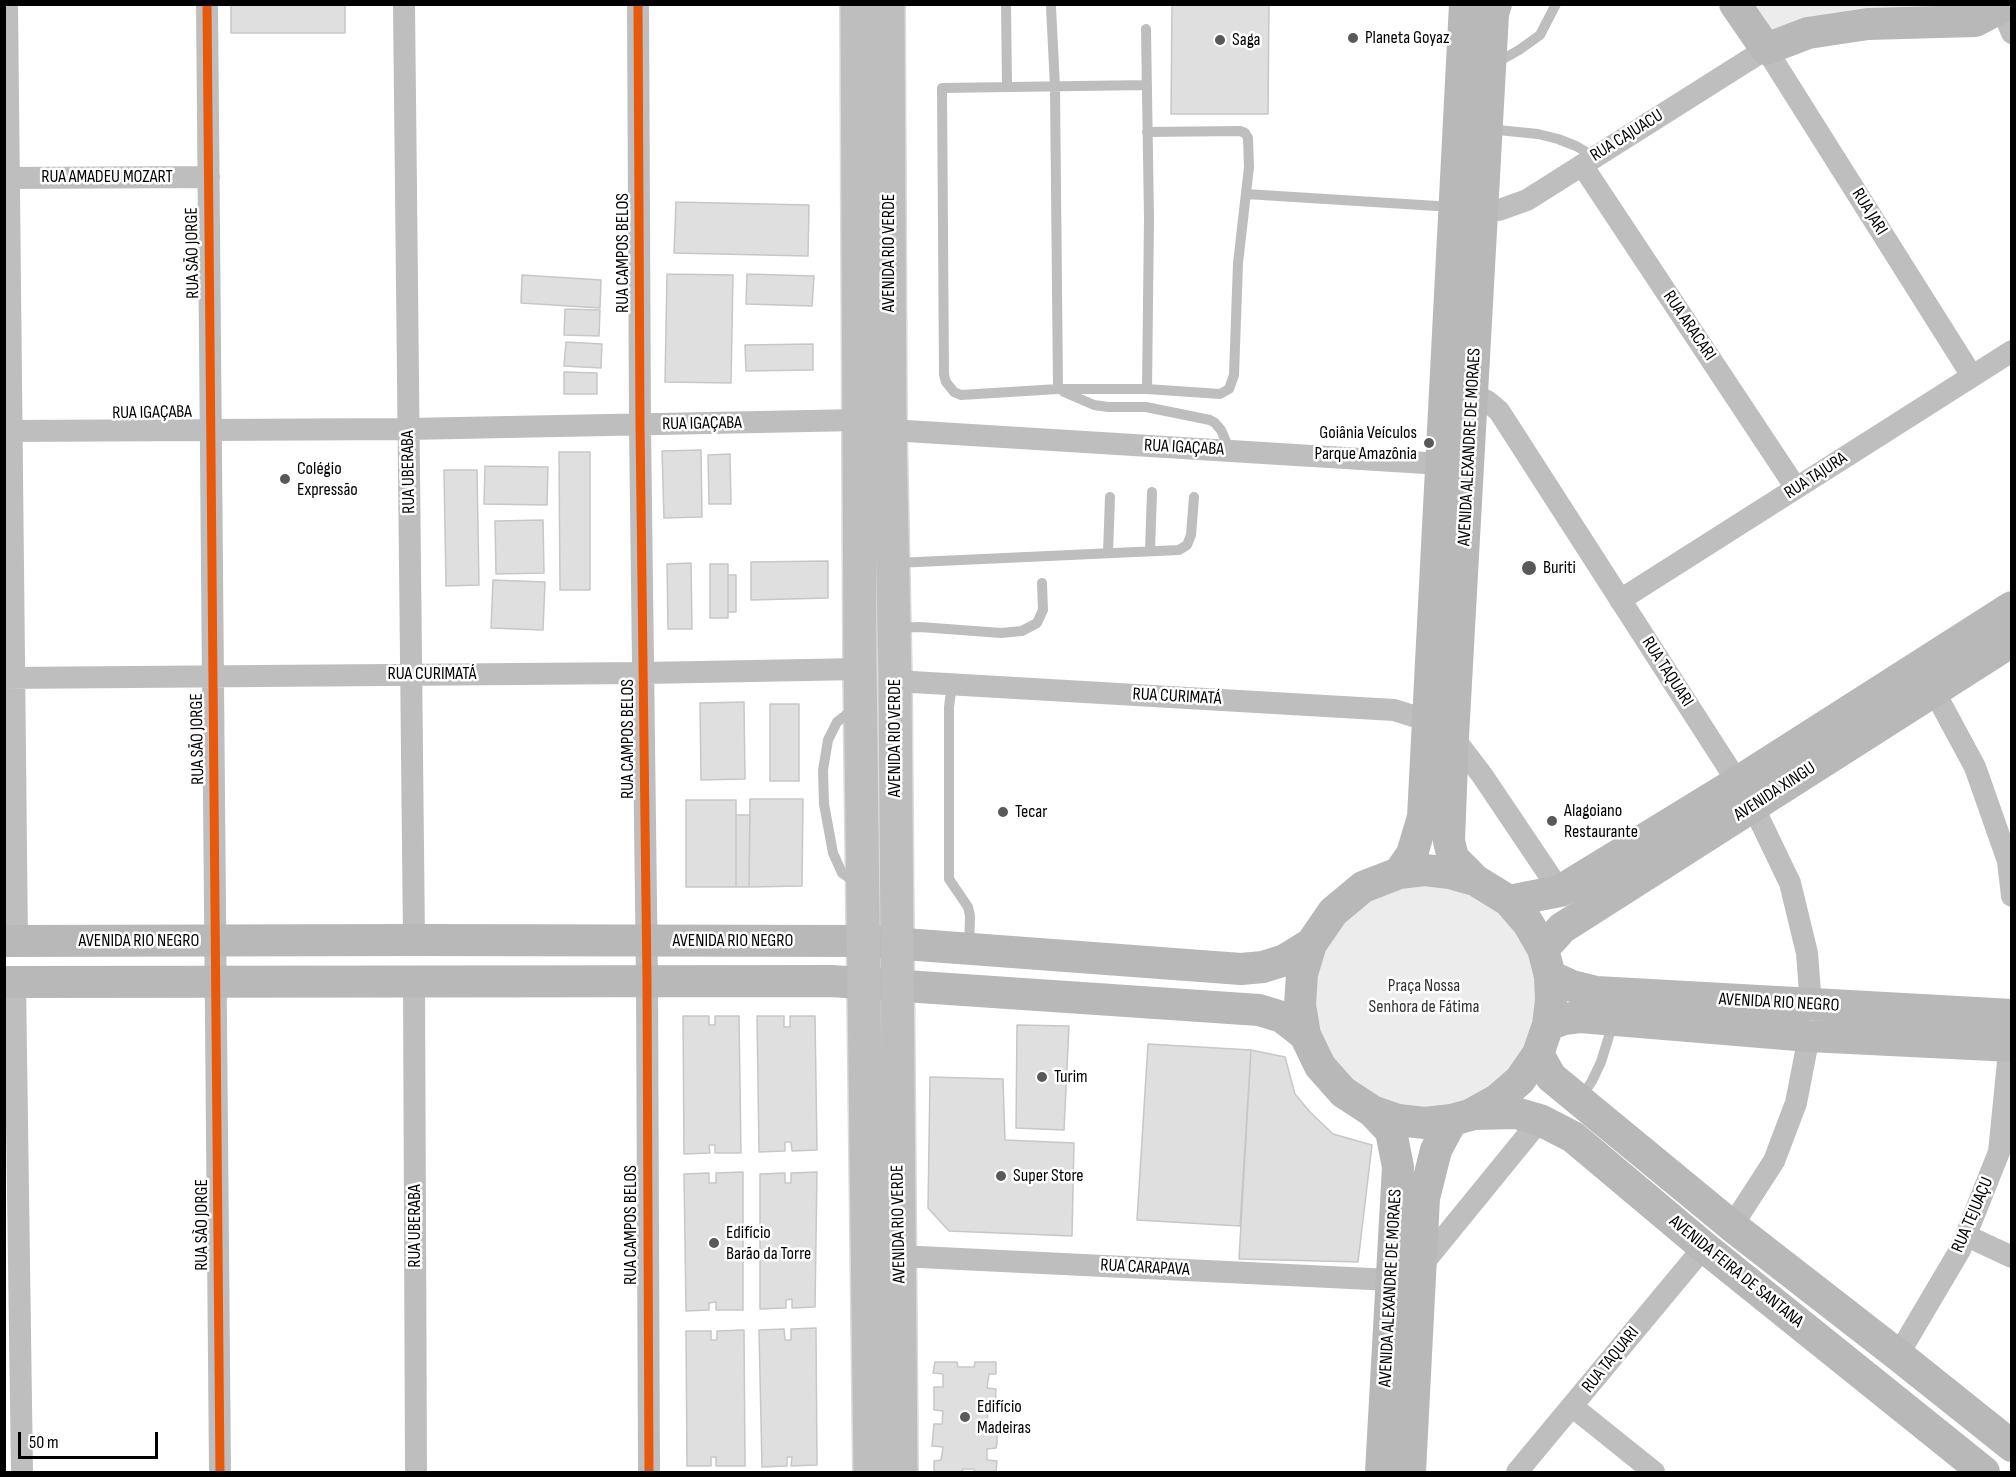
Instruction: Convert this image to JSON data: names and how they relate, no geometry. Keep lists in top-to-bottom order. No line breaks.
{"streets":{"main road":["AVENIDA RIO VERDE","AVENIDA ALEXANDRE DE MORAES","AVENIDA XINGU","AVENIDA RIO NEGRO","AVENIDA FEIRA DE SANTANA"],"street":["RUA CAJUACU","RUA AMADEU MOZART","RUA JARI","RUA SÃO JORGE","RUA CAMPOS BELOS","RUA ARACARI","RUA IGAÇABA","RUA UBERABA","RUA TAJURA","RUA TAQUARI","RUA CURIMATÁ","RUA TEJUAÇU","RUA CARAPAVA"]},"crossings":[["RUA CAJUACU","RUA JARI"],["RUA CAJUACU","RUA ARACARI"],["RUA CAJUACU","AVENIDA ALEXANDRE DE MORAES"],["RUA AMADEU MOZART","RUA SÃO JORGE"],["RUA JARI","RUA TAJURA"],["RUA SÃO JORGE","RUA IGAÇABA"],["RUA SÃO JORGE","RUA CURIMATÁ"],["RUA SÃO JORGE","AVENIDA RIO NEGRO"],["RUA CAMPOS BELOS","RUA IGAÇABA"],["RUA CAMPOS BELOS","RUA CURIMATÁ"],["RUA CAMPOS BELOS","AVENIDA RIO NEGRO"],["AVENIDA RIO VERDE","RUA IGAÇABA"],["AVENIDA RIO VERDE","RUA CURIMATÁ"],["AVENIDA RIO VERDE","AVENIDA RIO NEGRO"],["AVENIDA RIO VERDE","RUA CARAPAVA"],["RUA ARACARI","RUA TAJURA"],["RUA IGAÇABA","AVENIDA ALEXANDRE DE MORAES"],["RUA IGAÇABA","RUA UBERABA"],["AVENIDA ALEXANDRE DE MORAES","RUA TAQUARI"],["AVENIDA ALEXANDRE DE MORAES","RUA CURIMATÁ"],["AVENIDA ALEXANDRE DE MORAES","RUA CARAPAVA"],["AVENIDA ALEXANDRE DE MORAES","AVENIDA FEIRA DE SANTANA"],["RUA UBERABA","RUA CURIMATÁ"],["RUA UBERABA","AVENIDA RIO NEGRO"],["RUA TAJURA","RUA TAQUARI"],["RUA TAQUARI","AVENIDA XINGU"],["RUA TAQUARI","AVENIDA RIO NEGRO"],["RUA TAQUARI","AVENIDA FEIRA DE SANTANA"],["AVENIDA XINGU","AVENIDA RIO NEGRO"],["AVENIDA RIO NEGRO","RUA TEJUAÇU"],["RUA TEJUAÇU","AVENIDA FEIRA DE SANTANA"]],"parks":["Praça Nossa Senhora de Fátima"],"places":["Planeta Goyaz","Saga","Goiânia Veículos Parque Amazônia","Colégio Expressão","Buriti","Tecar","Alagoiano Restaurante","Turim","Super Store","Edifício Barão da Torre","Edifício Madeiras"],"scale_bar":"50 m"}
